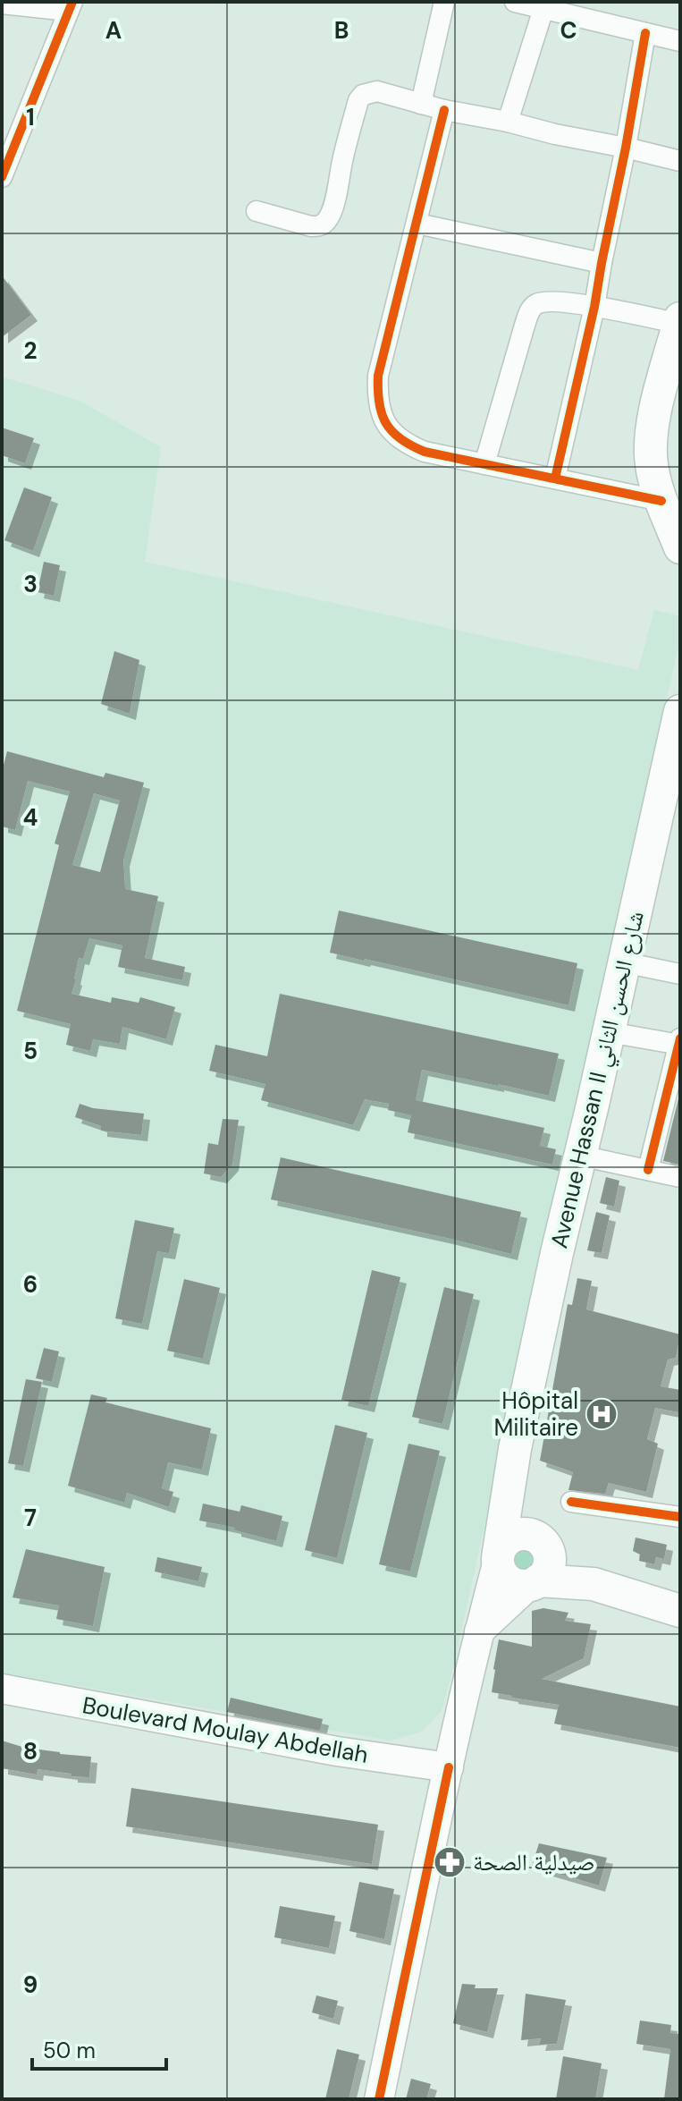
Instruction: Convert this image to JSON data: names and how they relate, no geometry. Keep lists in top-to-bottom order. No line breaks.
{"streets":{"main road":["Avenue Hassan II شارع الحسن الثاني","Boulevard Moulay Abdellah"]},"places":{"hospital":["Hôpital Militaire"],"pharmacy":["صيدلية الصحة"]},"scale_bar":"50 m","grid":{"columns":["A","B","C"],"rows":["1","2","3","4","5","6","7","8","9"]}}
